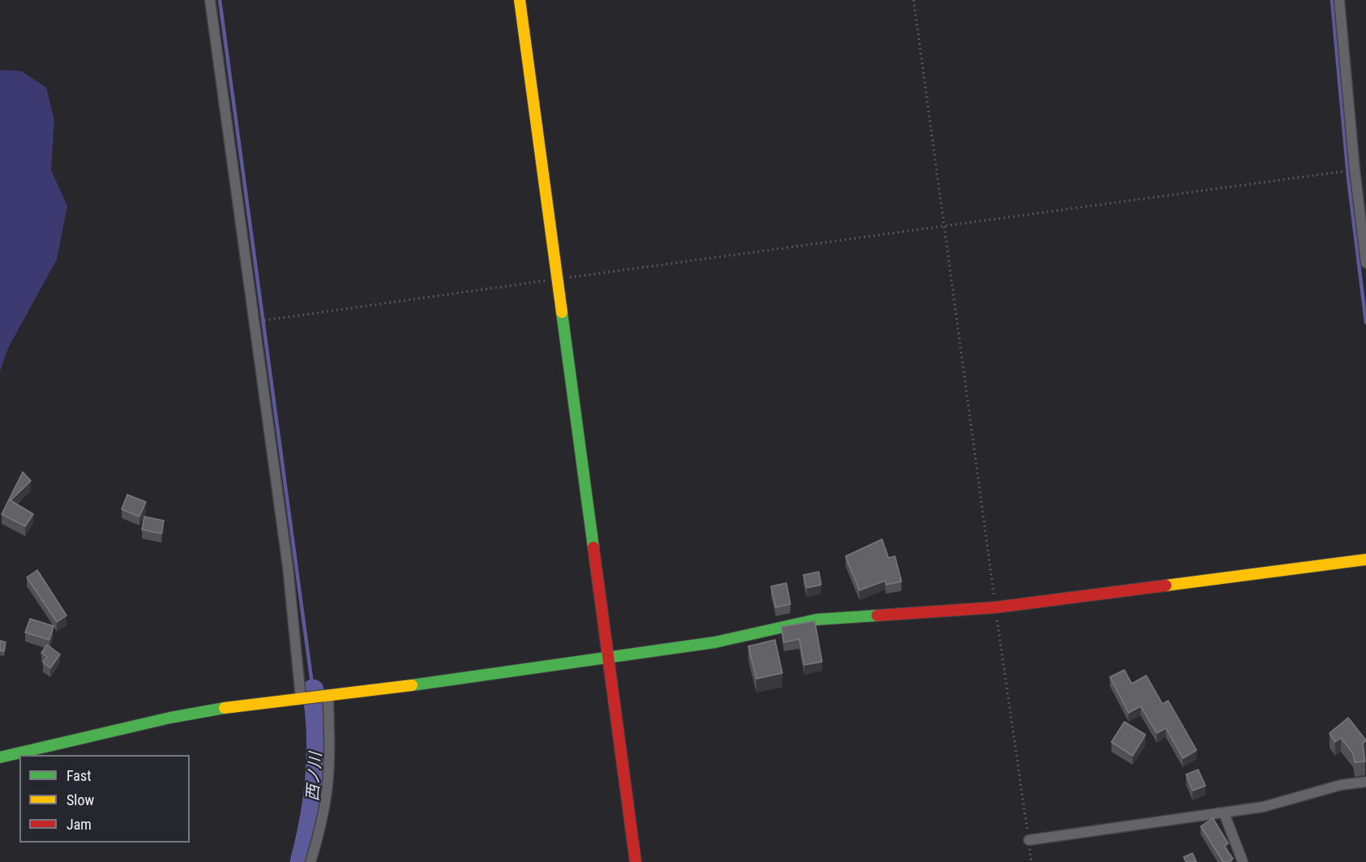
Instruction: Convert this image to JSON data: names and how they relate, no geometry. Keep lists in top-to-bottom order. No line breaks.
{"water":["西ノ川"],"legend":["Fast","Slow","Jam"]}
